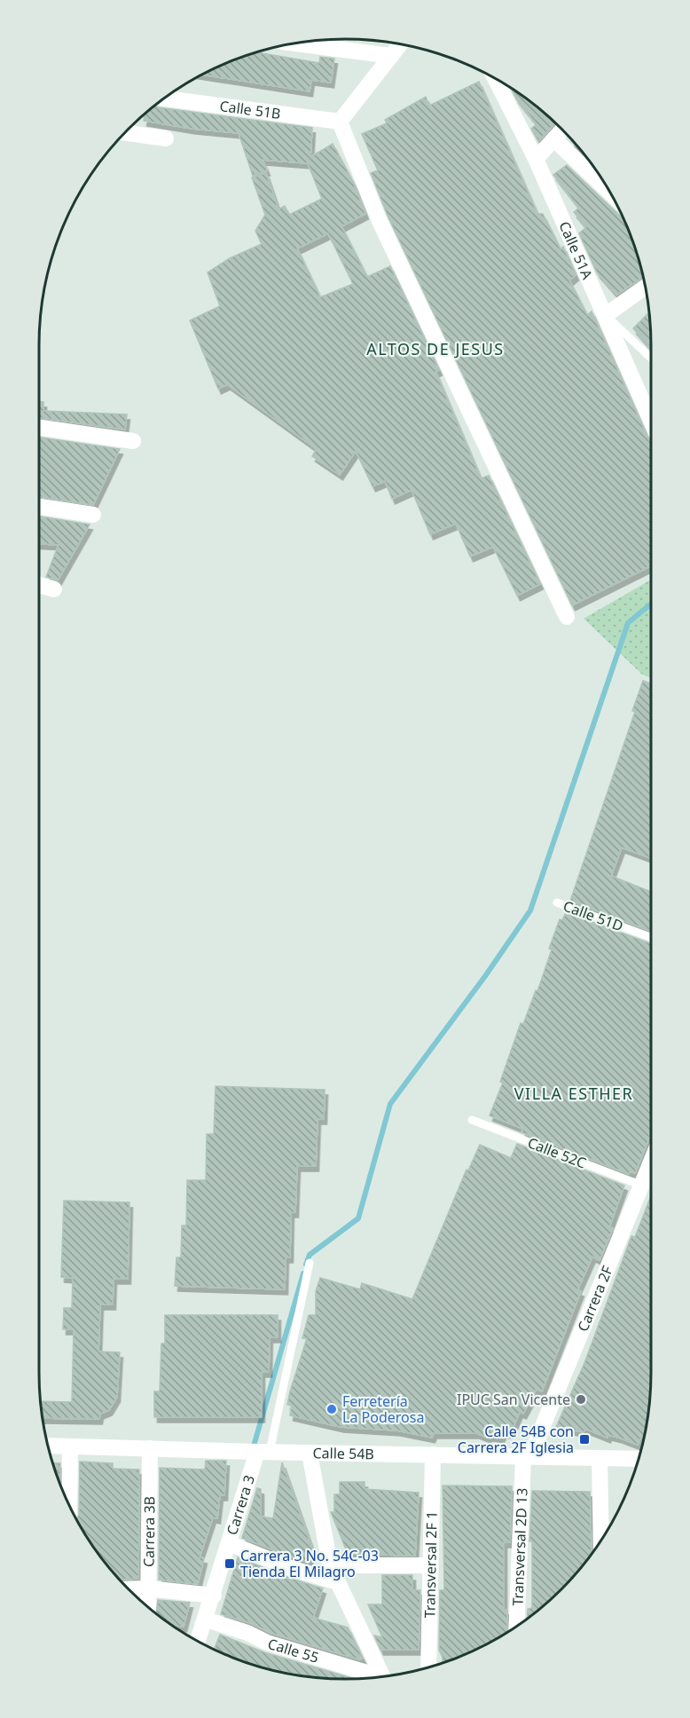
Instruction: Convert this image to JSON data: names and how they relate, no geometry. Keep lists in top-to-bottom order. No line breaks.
{"streets":{"street":["Calle 51B","Calle 51A","Carrera 2F","Calle 54B","Carrera 3","Carrera 3B","Transversal 2D 13","Transversal 2F 1","Calle 55"],"lane":["Calle 51D","Calle 52C"]},"crossings":[["Calle 52C","Carrera 2F"],["Carrera 2F","Calle 54B"],["Carrera 2F","Transversal 2D 13"],["Calle 54B","Carrera 3"],["Calle 54B","Carrera 3B"],["Calle 54B","Transversal 2D 13"],["Calle 54B","Transversal 2F 1"],["Carrera 3","Calle 55"]],"districts":["ALTOS DE JESUS","VILLA ESTHER"],"places":{"other":["IPUC San Vicente","Ferretería La Poderosa"],"transit":["Calle 54B con Carrera 2F Iglesia","Carrera 3 No. 54C-03 Tienda El Milagro"]}}
